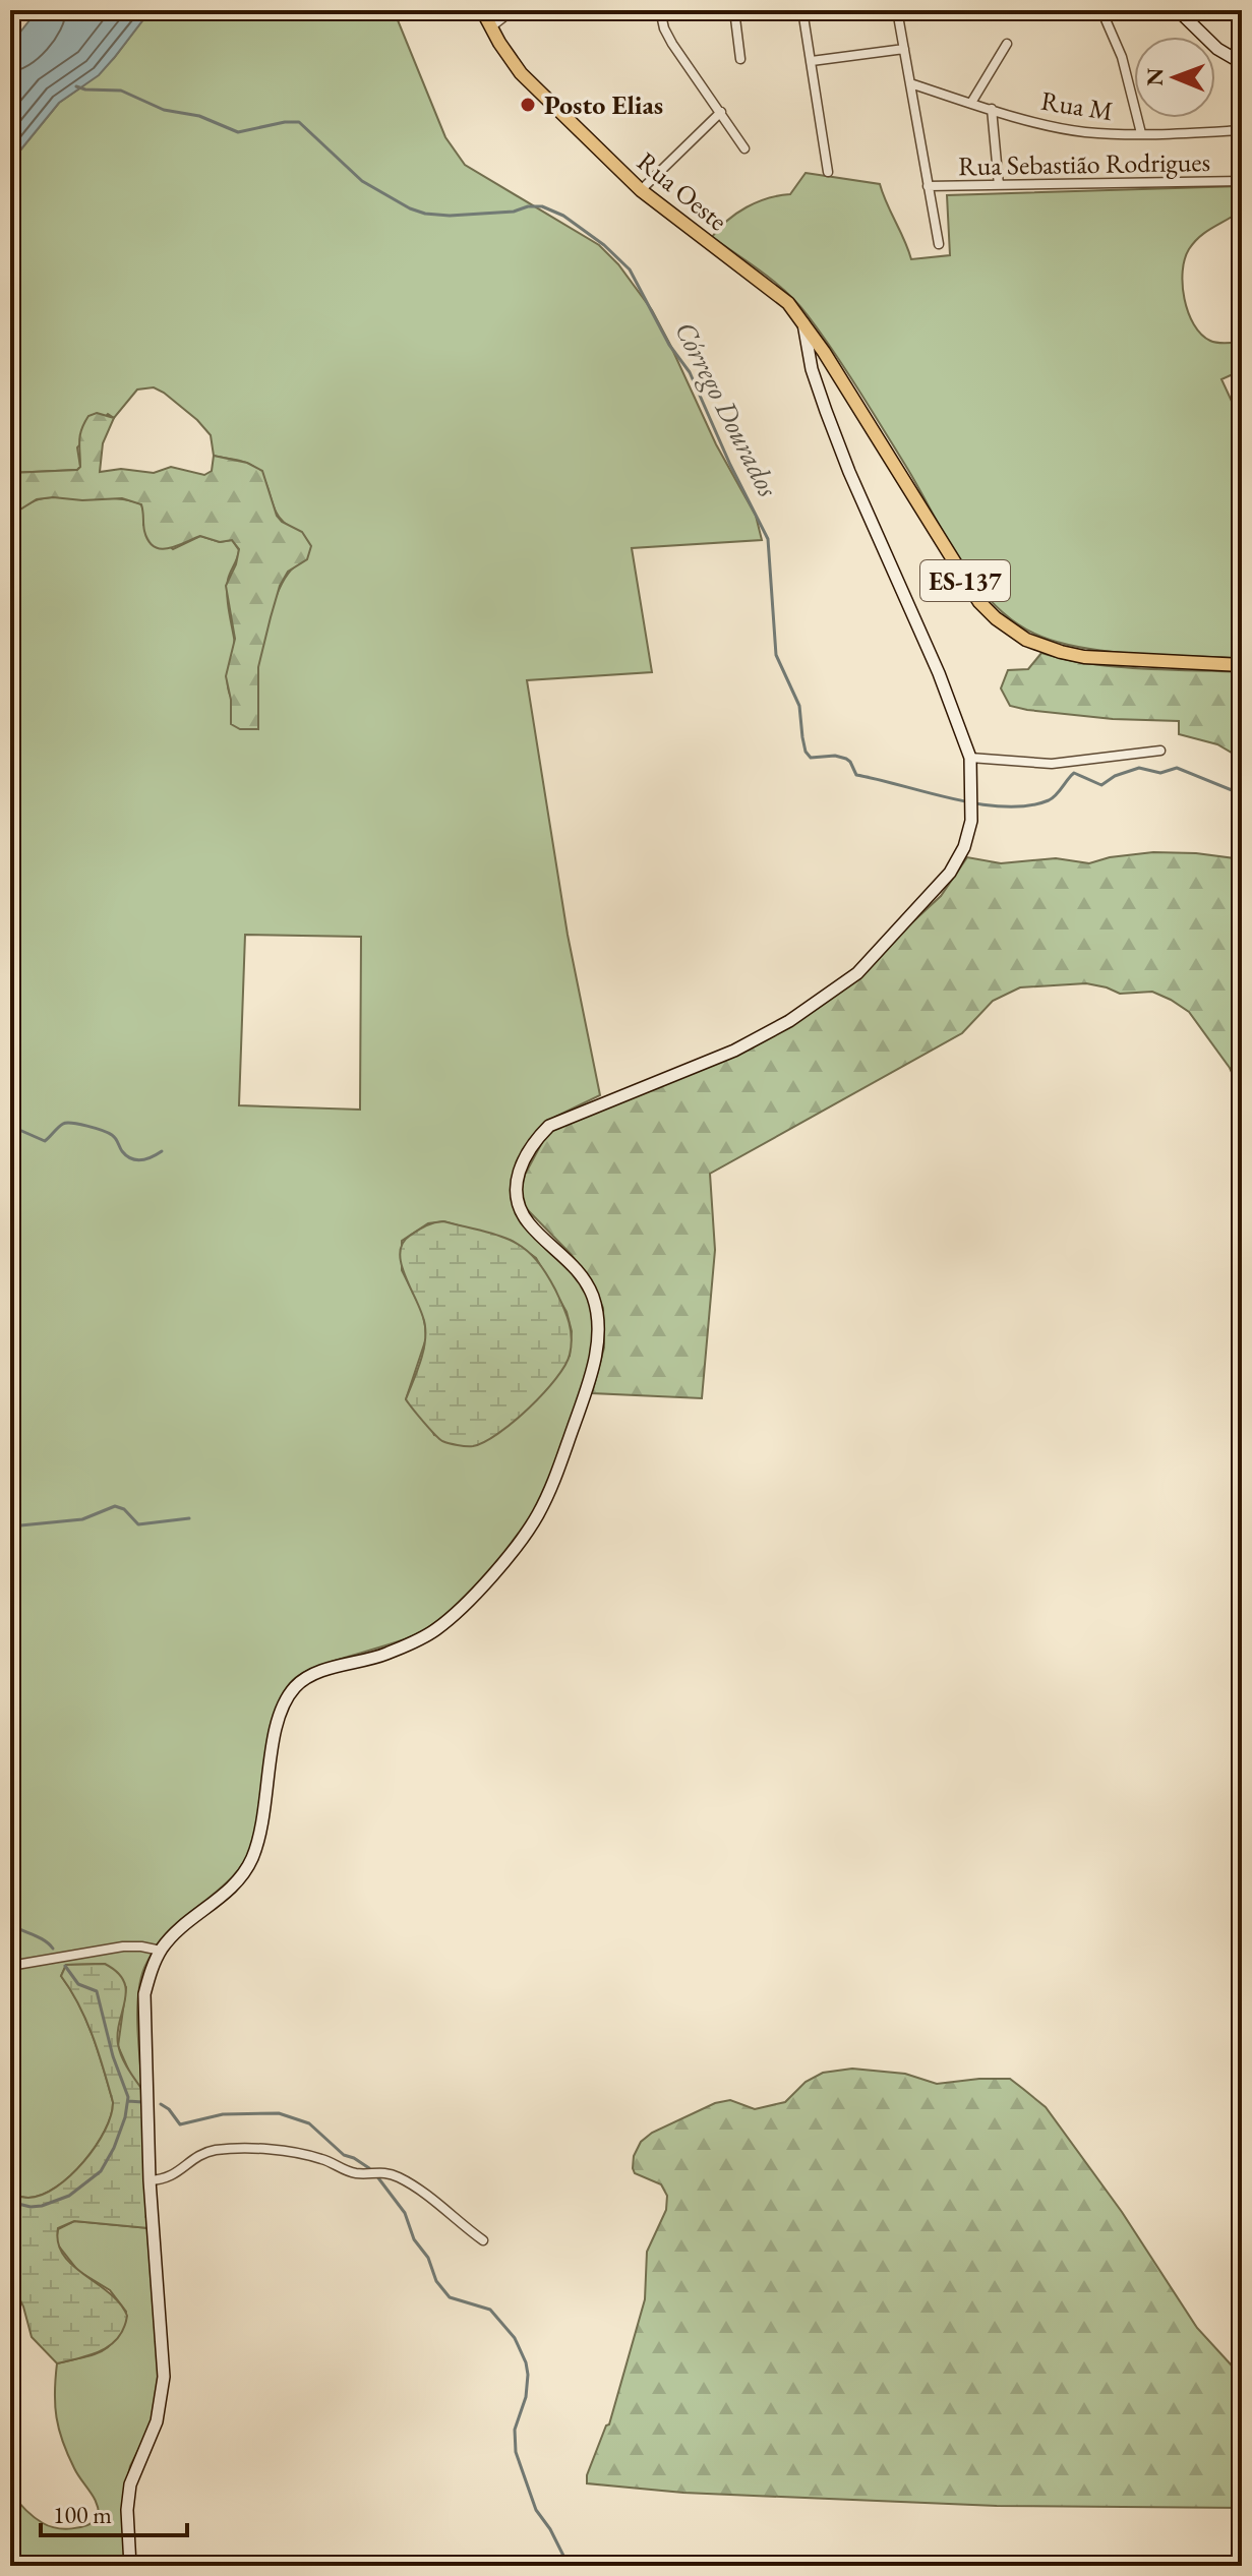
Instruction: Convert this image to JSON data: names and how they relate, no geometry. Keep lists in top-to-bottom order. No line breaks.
{"streets":{"main road":["Rua Oeste","ES-137"],"street":["Rua M","Rua Sebastião Rodrigues"]},"crossings":[["Rua Oeste","ES-137"]],"water":["Córrego Dourados"],"places":["Posto Elias"],"scale_bar":"100 m","north":"left"}
